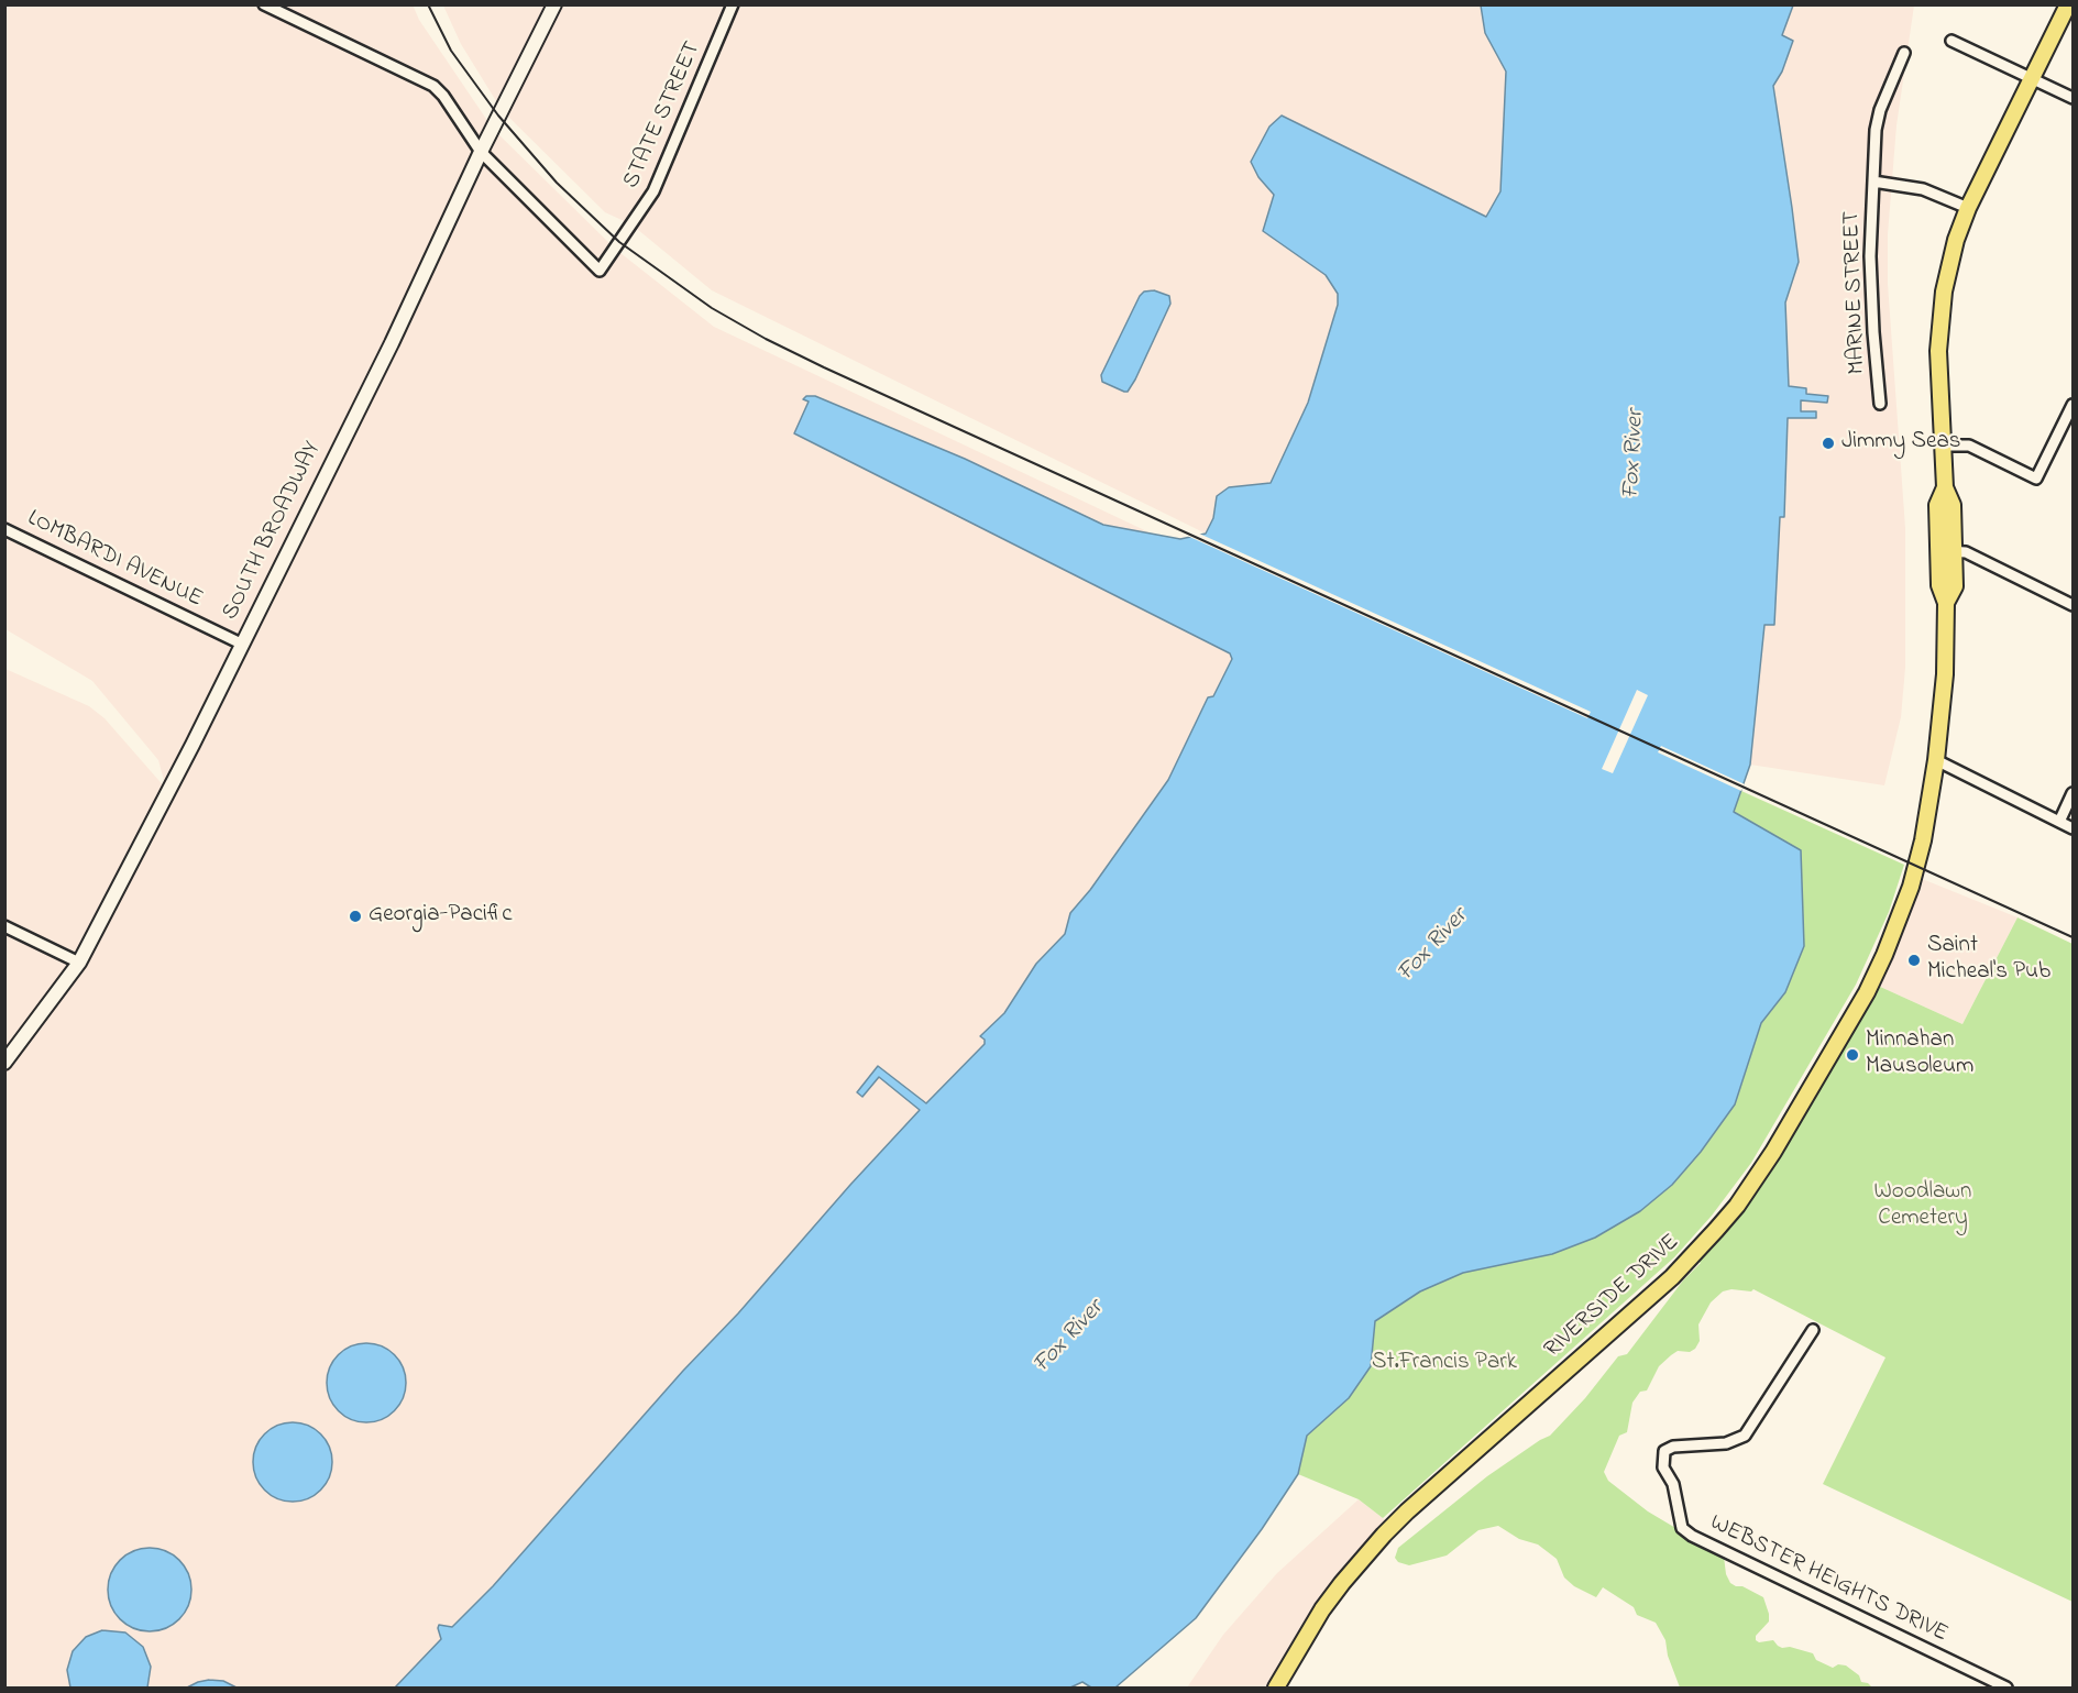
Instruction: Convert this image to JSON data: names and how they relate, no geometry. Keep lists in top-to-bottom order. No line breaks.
{"streets":{"main road":["RIVERSIDE DRIVE"],"street":["STATE STREET","MARINE STREET","SOUTH BROADWAY","LOMBARDI AVENUE","WEBSTER HEIGHTS DRIVE"]},"crossings":[["STATE STREET","SOUTH BROADWAY"],["MARINE STREET","RIVERSIDE DRIVE"],["SOUTH BROADWAY","LOMBARDI AVENUE"]],"water":["Fox River"],"parks":["Woodlawn Cemetery","St.Francis Park"],"places":["Jimmy Seas","Georgia-Pacific","Saint Micheal's Pub","Minnahan Mausoleum"]}
